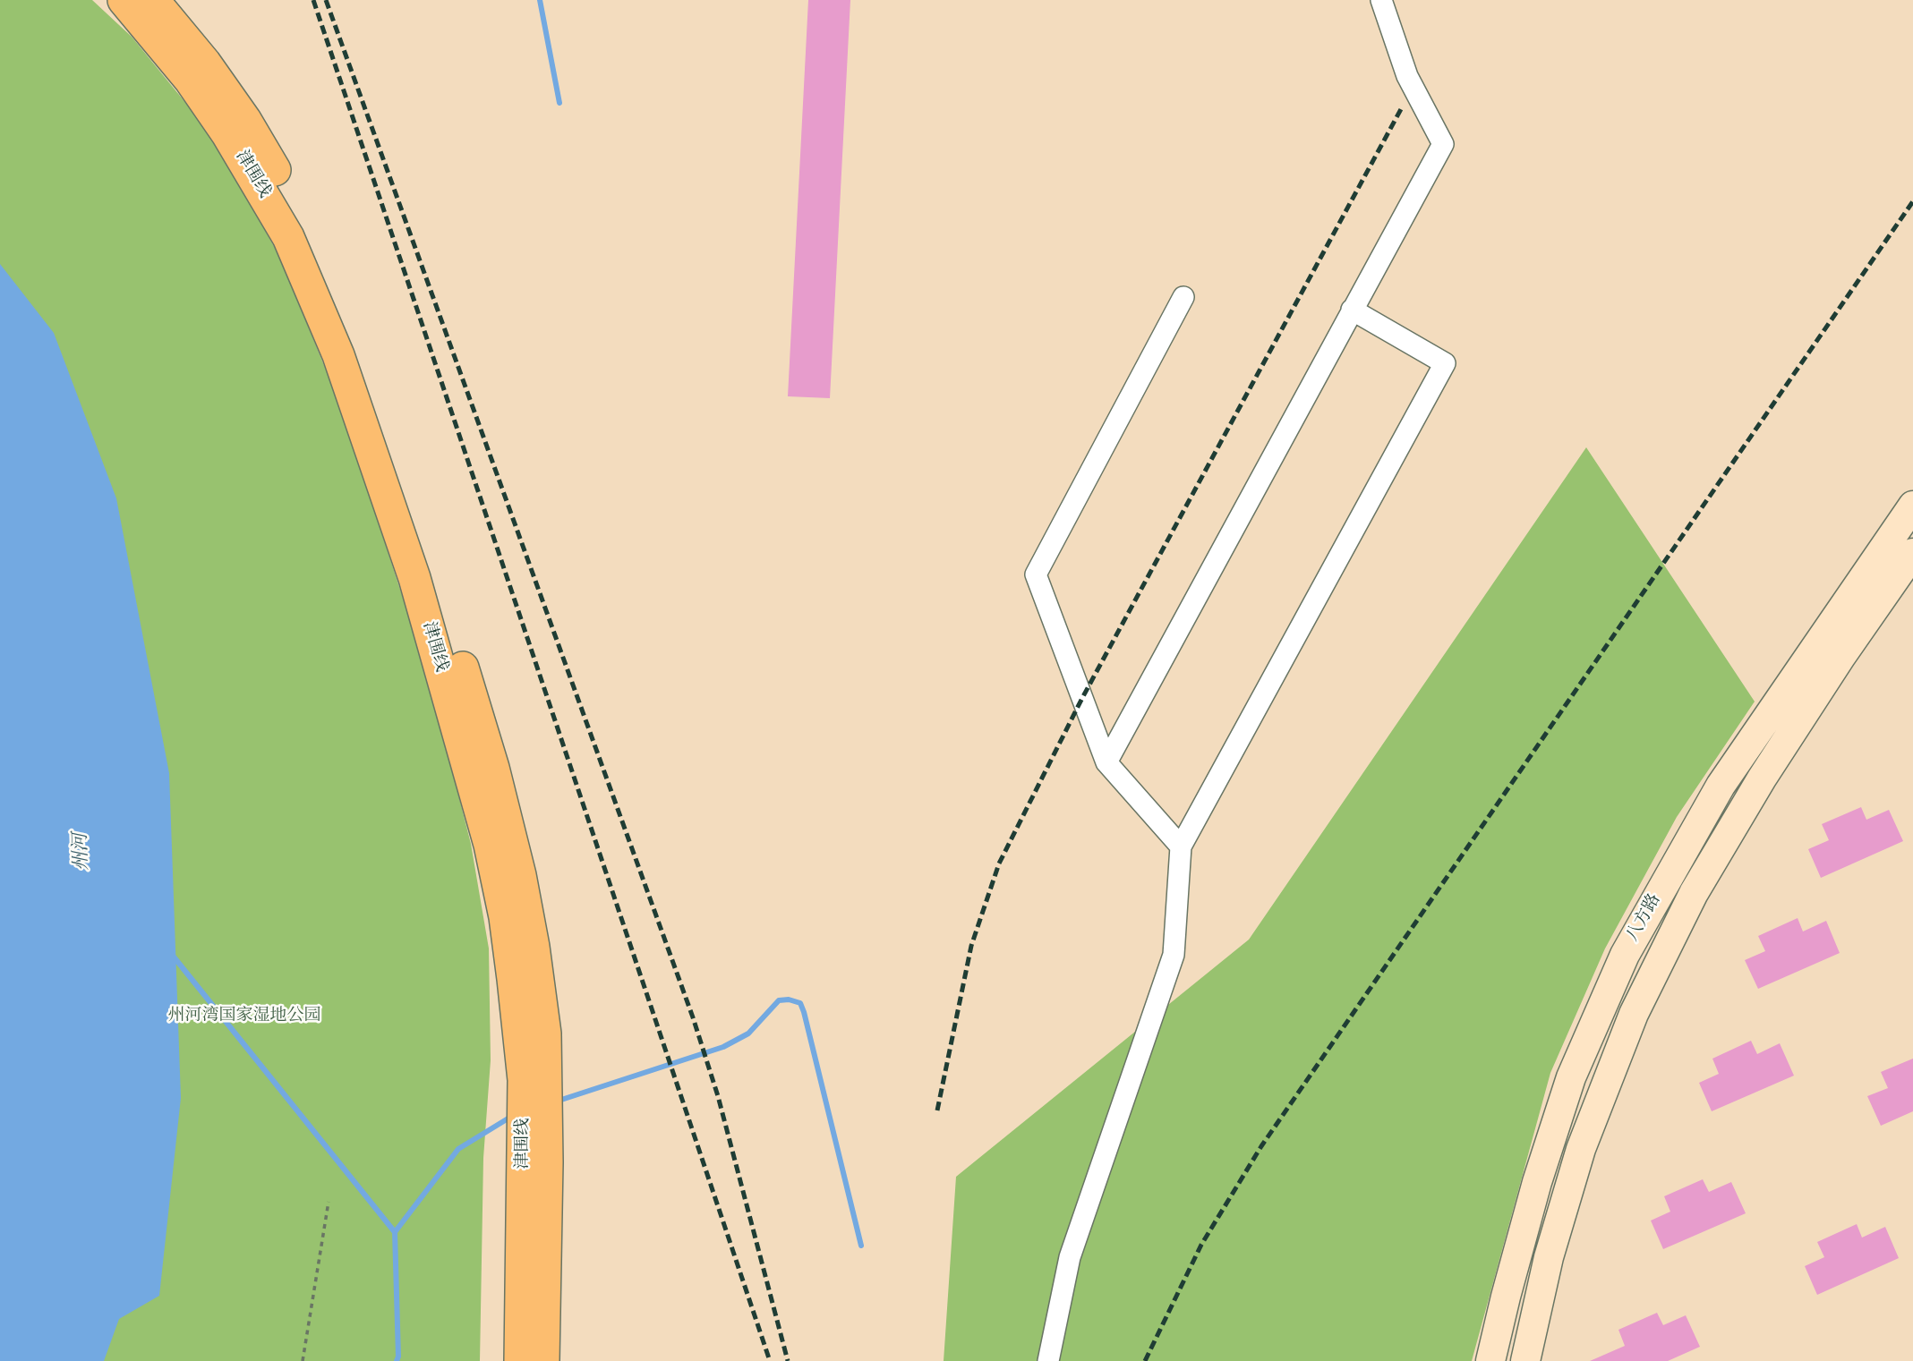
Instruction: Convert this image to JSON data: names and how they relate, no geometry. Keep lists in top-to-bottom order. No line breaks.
{"streets":{"main road":["津围线","八方路"]},"water":["州河"],"parks":["州河湾国家湿地公园"]}
